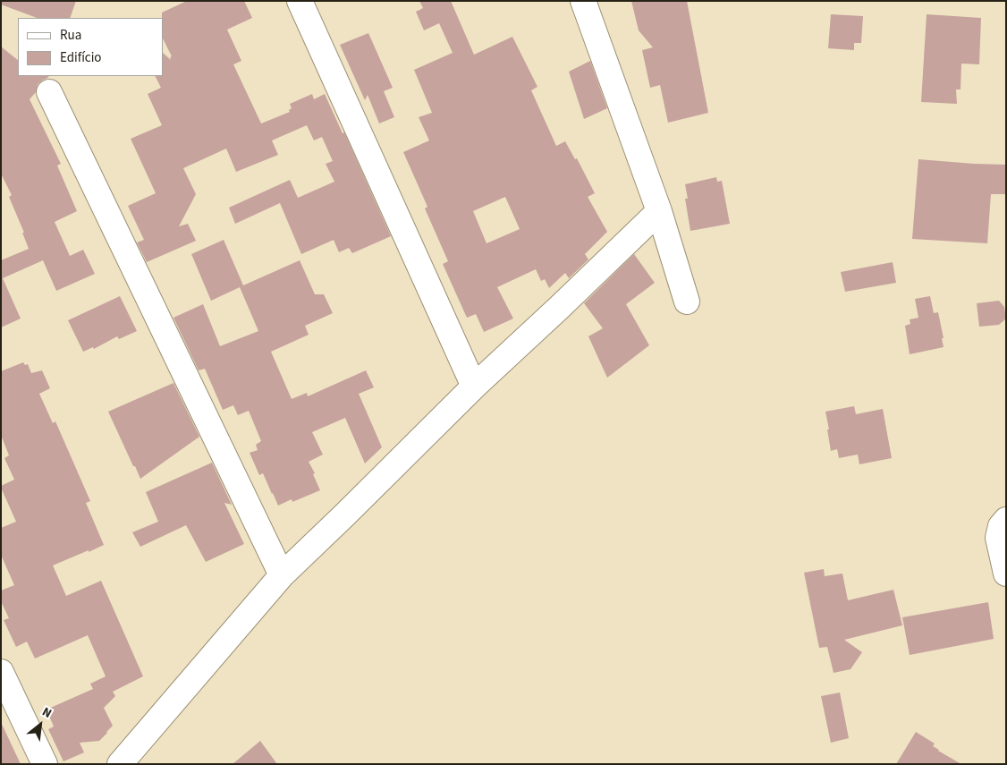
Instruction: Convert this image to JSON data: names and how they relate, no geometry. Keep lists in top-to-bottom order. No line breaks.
{"legend":["Rua","Edifício"],"north":"top right"}
